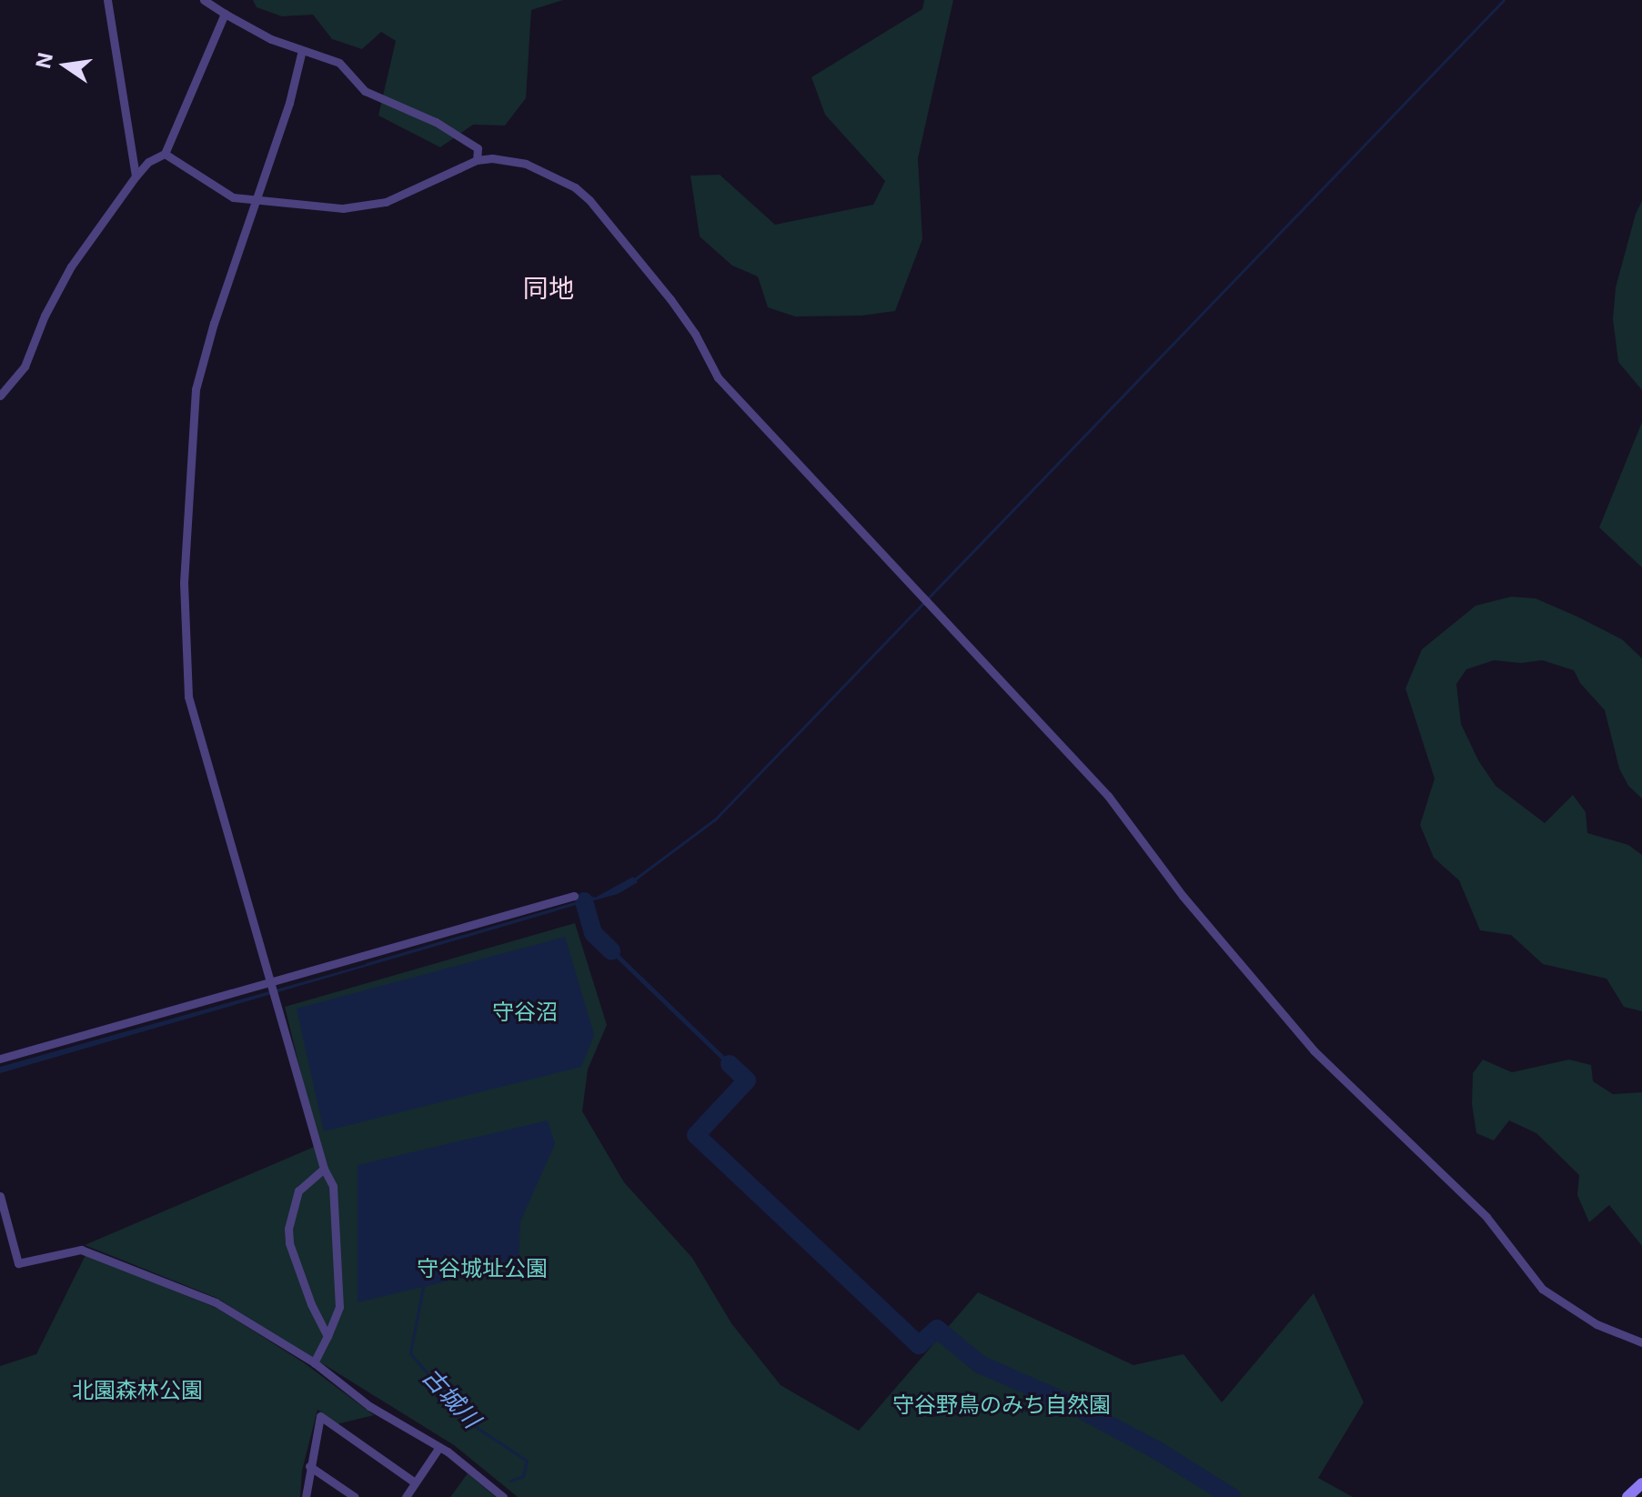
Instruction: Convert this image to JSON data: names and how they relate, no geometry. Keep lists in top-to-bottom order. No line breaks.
{"districts":["同地"],"water":["古城川"],"parks":["守谷沼","守谷城址公園","北園森林公園","守谷野鳥のみち自然園"],"north":"left"}
